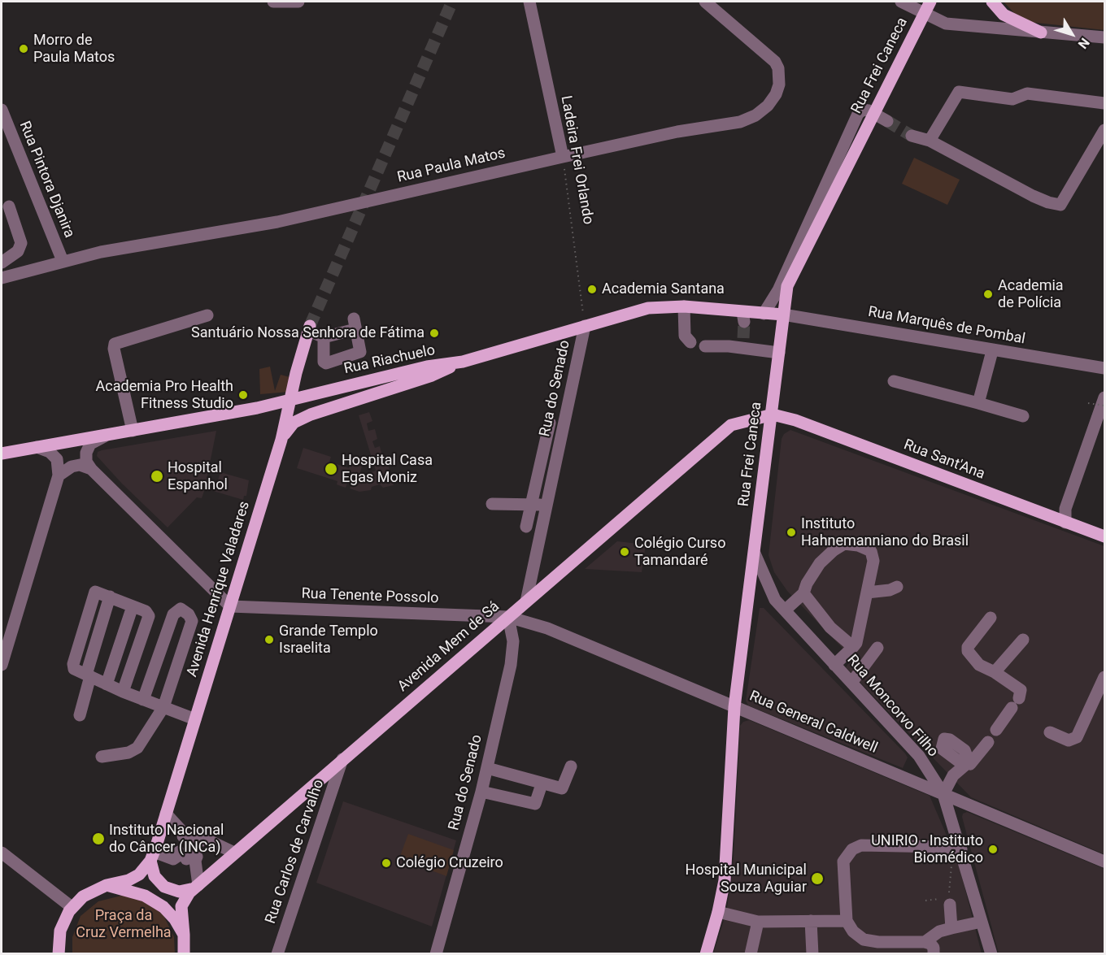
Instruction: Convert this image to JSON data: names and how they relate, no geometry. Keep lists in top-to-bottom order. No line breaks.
{"streets":{"main road":["Rua Frei Caneca","Rua Riachuelo","Rua Sant'Ana","Avenida Henrique Valadares","Avenida Mem de Sá"],"street":["Ladeira Frei Orlando","Rua Paula Matos","Rua Pintora Djanira","Rua Marquês de Pombal","Rua do Senado","Rua Tenente Possolo","Rua Moncorvo Filho","Rua General Caldwell","Rua Carlos de Carvalho"]},"crossings":[["Rua Frei Caneca","Rua Marquês de Pombal"],["Rua Frei Caneca","Rua Riachuelo"],["Rua Frei Caneca","Rua Sant'Ana"],["Rua Frei Caneca","Avenida Mem de Sá"],["Rua Frei Caneca","Rua Moncorvo Filho"],["Rua Frei Caneca","Rua General Caldwell"],["Ladeira Frei Orlando","Rua Paula Matos"],["Ladeira Frei Orlando","Rua Riachuelo"],["Ladeira Frei Orlando","Rua do Senado"],["Rua Paula Matos","Rua Pintora Djanira"],["Rua Marquês de Pombal","Rua Riachuelo"],["Rua Riachuelo","Rua do Senado"],["Rua Riachuelo","Avenida Henrique Valadares"],["Rua do Senado","Rua Tenente Possolo"],["Rua do Senado","Avenida Mem de Sá"],["Rua do Senado","Rua General Caldwell"],["Rua Sant'Ana","Avenida Mem de Sá"],["Avenida Henrique Valadares","Rua Tenente Possolo"],["Rua Tenente Possolo","Avenida Mem de Sá"],["Rua Tenente Possolo","Rua General Caldwell"],["Avenida Mem de Sá","Rua General Caldwell"],["Avenida Mem de Sá","Rua Carlos de Carvalho"],["Rua Moncorvo Filho","Rua General Caldwell"]],"parks":["Praça da Cruz Vermelha"],"places":["Morro de Paula Matos","Academia Santana","Academia de Polícia","Santuário Nossa Senhora de Fátima","Academia Pro Health Fitness Studio","Hospital Casa Egas Moniz","Hospital Espanhol","Instituto Hahnemanniano do Brasil","Colégio Curso Tamandaré","Grande Templo Israelita","Instituto Nacional do Câncer (INCa)","UNIRIO - Instituto Biomédico","Colégio Cruzeiro","Hospital Municipal Souza Aguiar"],"north":"bottom right"}
